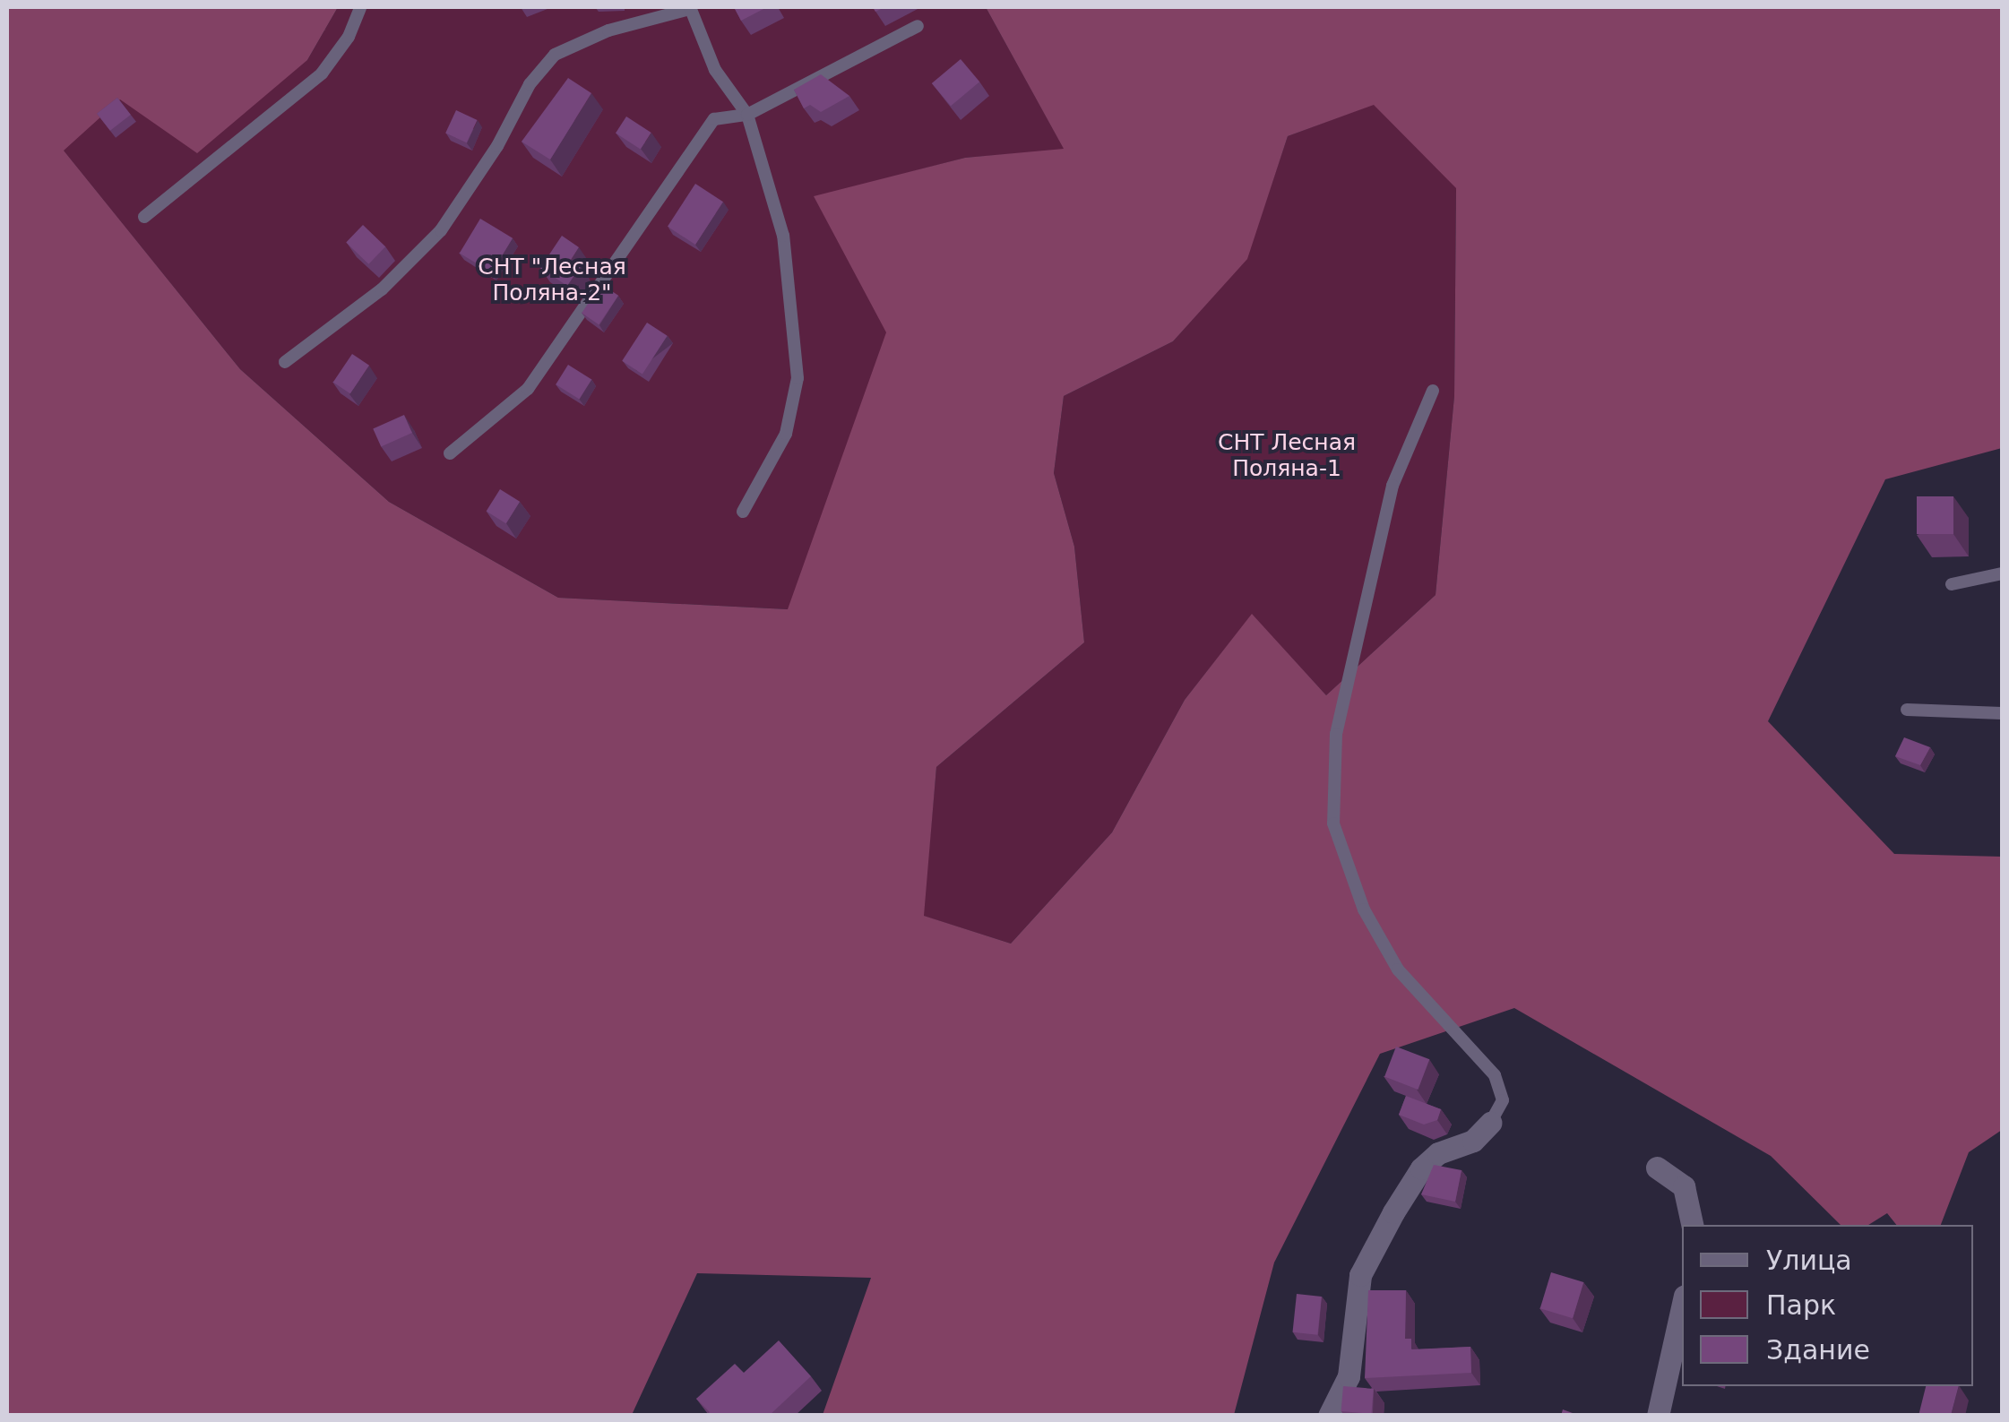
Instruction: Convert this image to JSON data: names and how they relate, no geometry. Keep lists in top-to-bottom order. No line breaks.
{"parks":["СНТ \"Лесная Поляна-2\"","СНТ Лесная Поляна-1"],"legend":["Улица","Парк","Здание"]}
